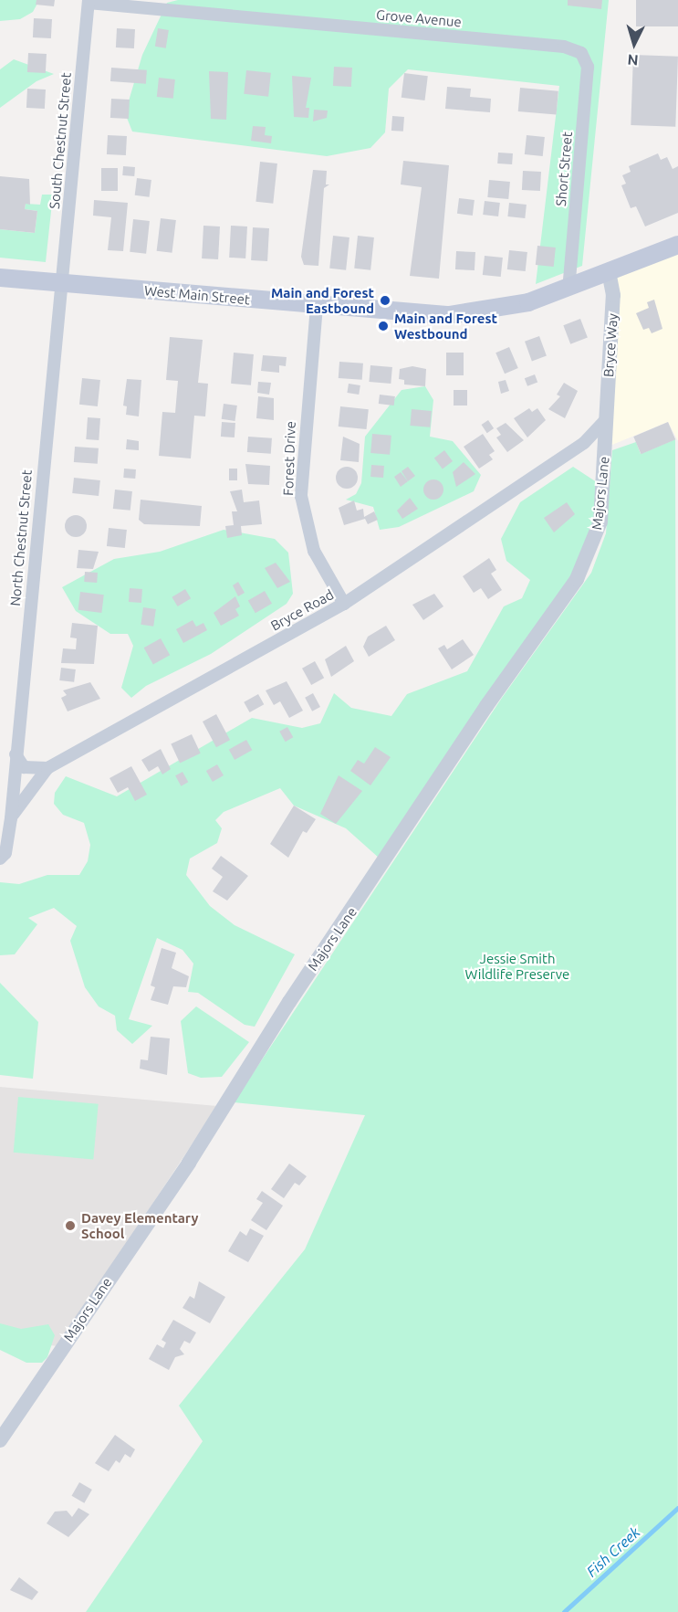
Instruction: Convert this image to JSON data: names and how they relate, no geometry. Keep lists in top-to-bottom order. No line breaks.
{"streets":{"main road":["West Main Street"],"street":["Grove Avenue","South Chestnut Street","Short Street","Bryce Way","Forest Drive","Majors Lane","North Chestnut Street","Bryce Road"]},"crossings":[["Grove Avenue","South Chestnut Street"],["Grove Avenue","Short Street"],["South Chestnut Street","West Main Street"],["South Chestnut Street","North Chestnut Street"],["Short Street","West Main Street"],["West Main Street","Bryce Way"],["West Main Street","Forest Drive"],["West Main Street","North Chestnut Street"],["Bryce Way","Majors Lane"],["Bryce Way","Bryce Road"],["Forest Drive","Bryce Road"],["Majors Lane","Bryce Road"],["North Chestnut Street","Bryce Road"]],"water":["Fish Creek"],"parks":["Jessie Smith Wildlife Preserve"],"places":["Main and Forest Eastbound","Main and Forest Westbound","Davey Elementary School"],"north":"bottom"}
